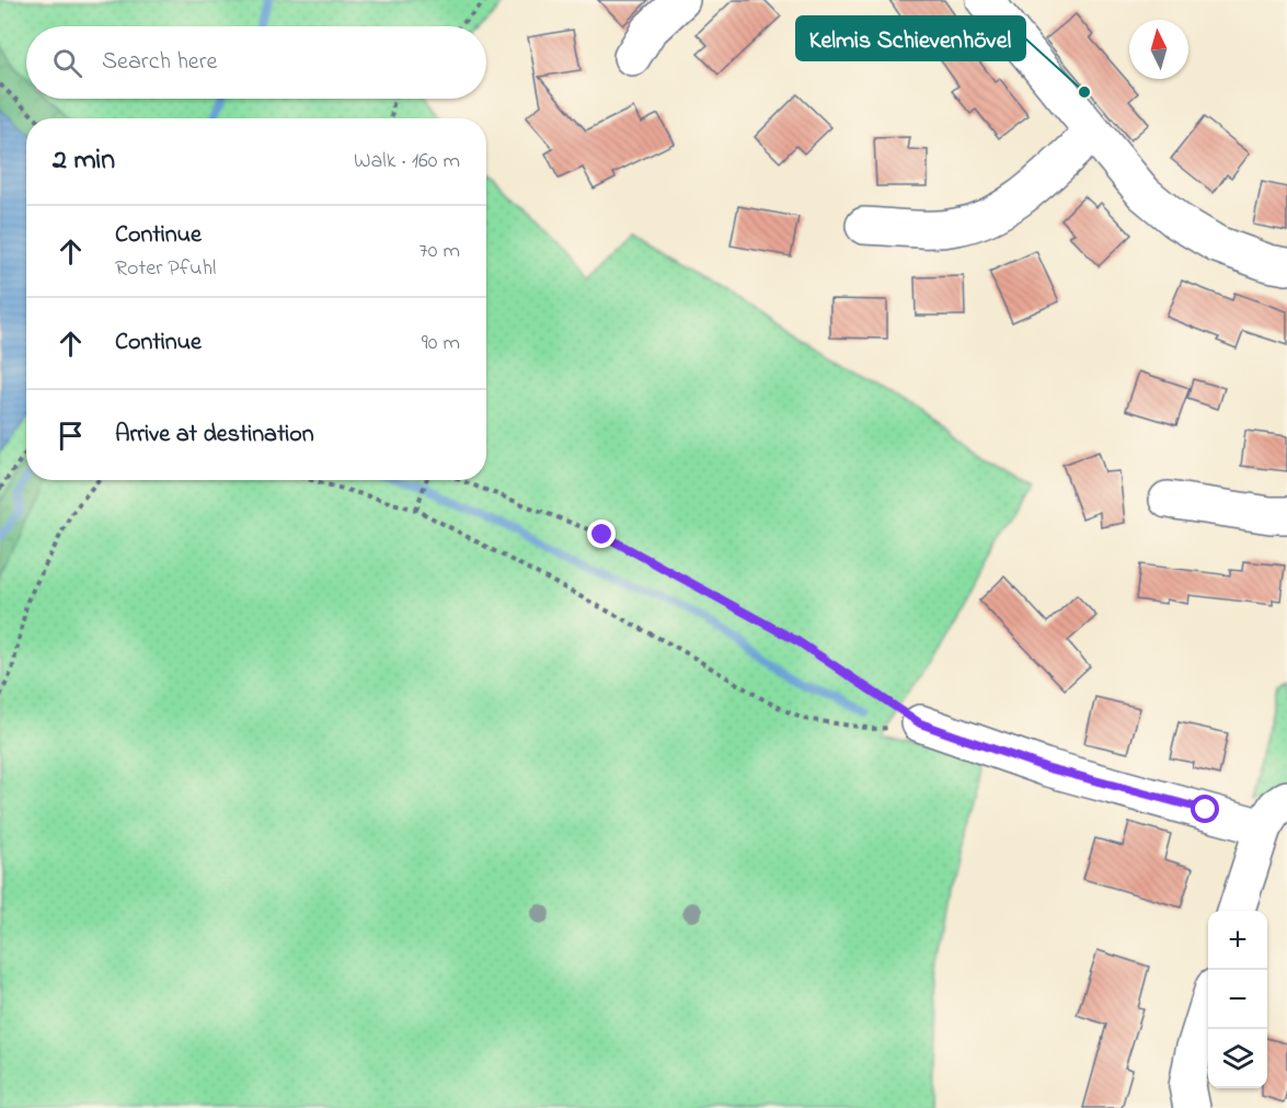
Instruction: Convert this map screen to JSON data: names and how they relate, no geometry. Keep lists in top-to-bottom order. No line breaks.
{"places":["Kelmis Schievenhövel"],"north":"top","page":{"search":"Search here","heading":["2 min","Walk · 160 m"],"list":[["Continue","Roter Pfuhl","70 m"],["Continue","90 m"],"Arrive at destination"],"map_buttons":["+","−"]}}
